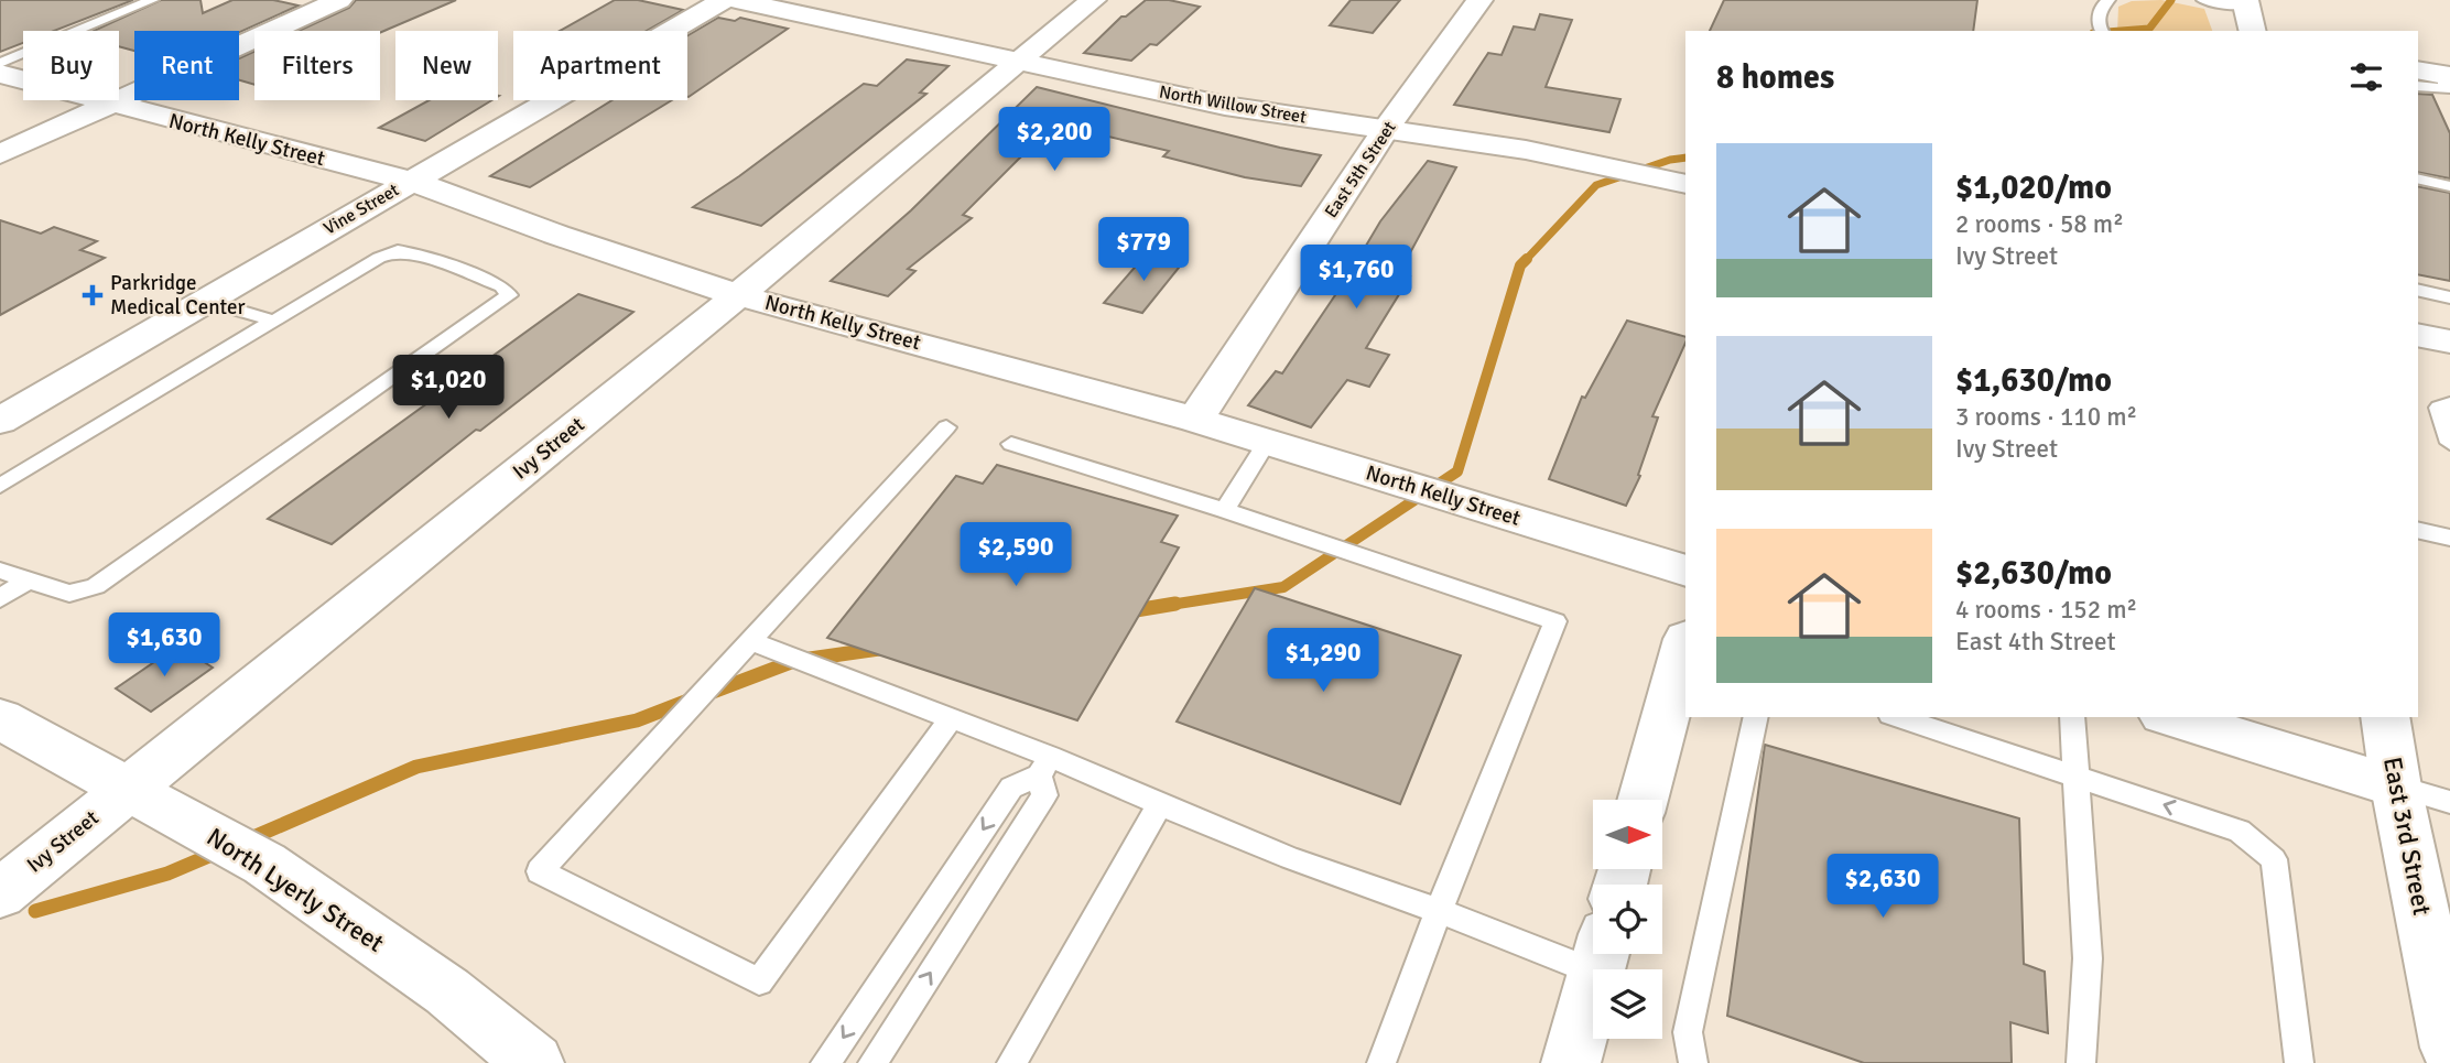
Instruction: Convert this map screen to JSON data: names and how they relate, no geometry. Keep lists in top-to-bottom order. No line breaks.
{"streets":{"street":["North Willow Street","North Kelly Street","East 5th Street","Vine Street","Ivy Street","East 3rd Street","North Lyerly Street"]},"crossings":[["North Willow Street","East 5th Street"],["North Willow Street","Ivy Street"],["North Kelly Street","East 5th Street"],["North Kelly Street","Vine Street"],["North Kelly Street","Ivy Street"],["Ivy Street","North Lyerly Street"]],"places":{"health":["Parkridge Medical Center"]},"north":"right","page":{"chip":["Buy","Rent","Filters","New","Apartment"],"heading":"8 homes","price":["$2,200","$779","$1,760","$1,020","$2,590","$1,630","$1,290","$2,630"],"list":[{"name":"$1,020/mo","note":"2 rooms · 58 m² · Ivy Street"},{"name":"$1,630/mo","note":"3 rooms · 110 m² · Ivy Street"},{"name":"$2,630/mo","note":"4 rooms · 152 m² · East 4th Street"}]}}
